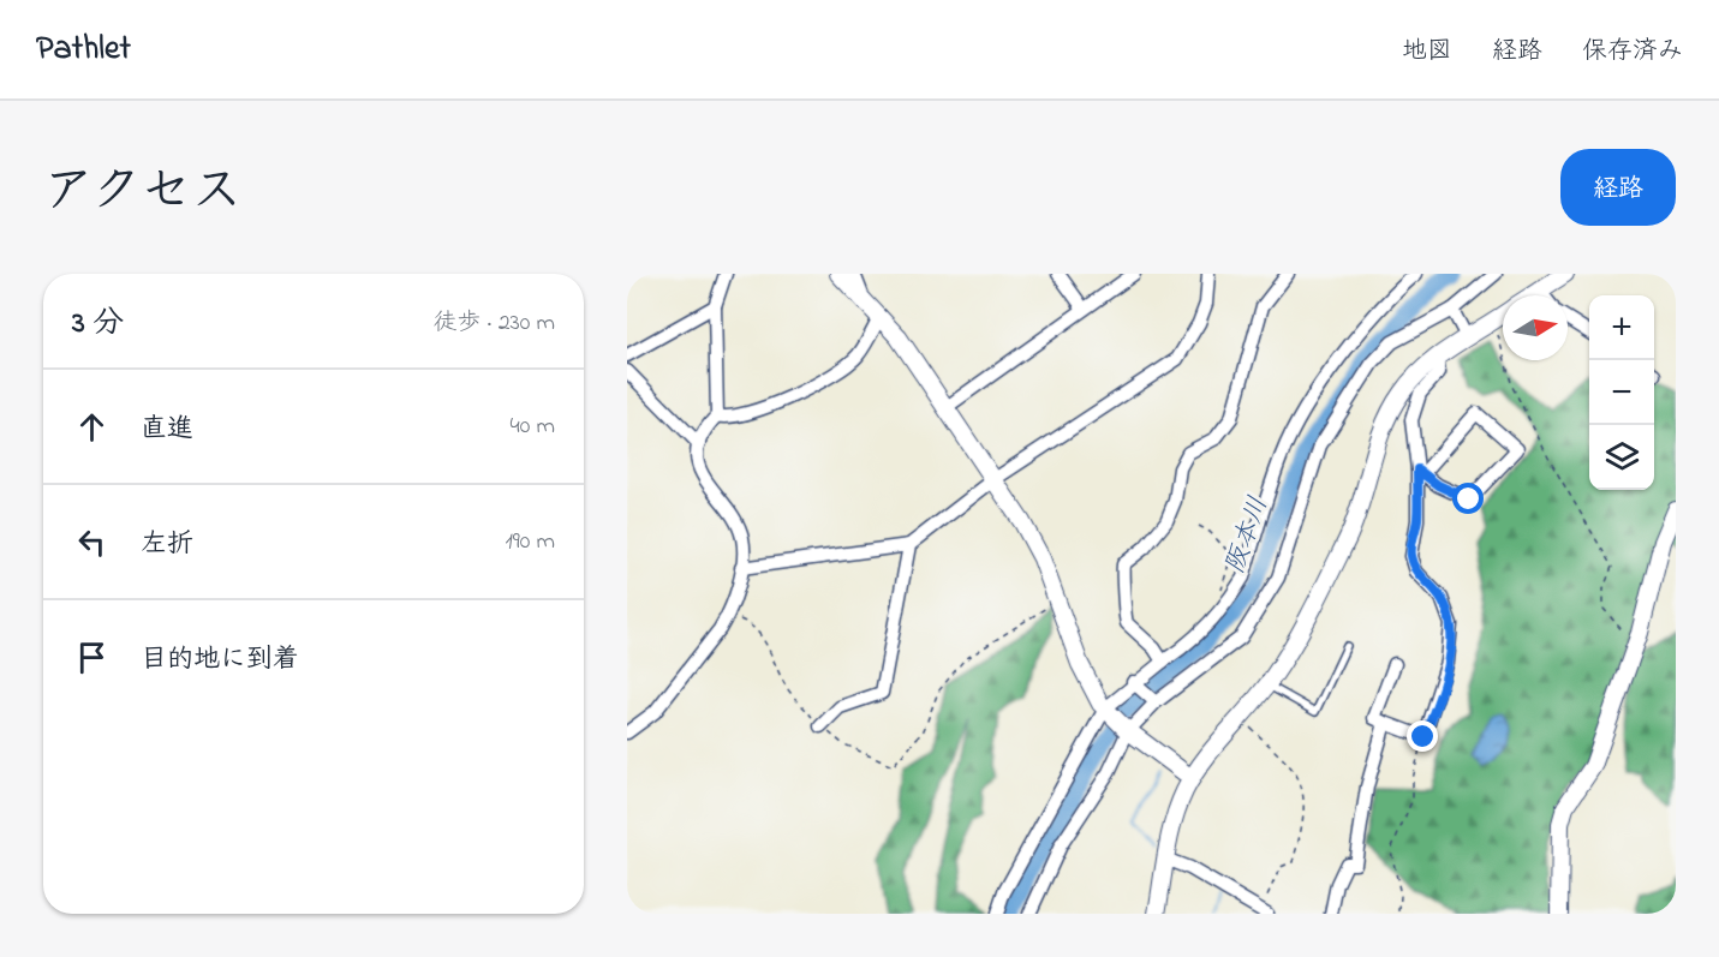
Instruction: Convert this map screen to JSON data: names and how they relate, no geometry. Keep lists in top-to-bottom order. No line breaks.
{"water":["阪本川"],"north":"right","page":{"header":"Pathlet","nav":["地図","経路","保存済み"],"title":"アクセス","buttons":"経路","heading":["3 分","徒歩 · 230 m"],"map_buttons":["+","−"],"list":[["直進","40 m"],["左折","190 m"],"目的地に到着"]}}
